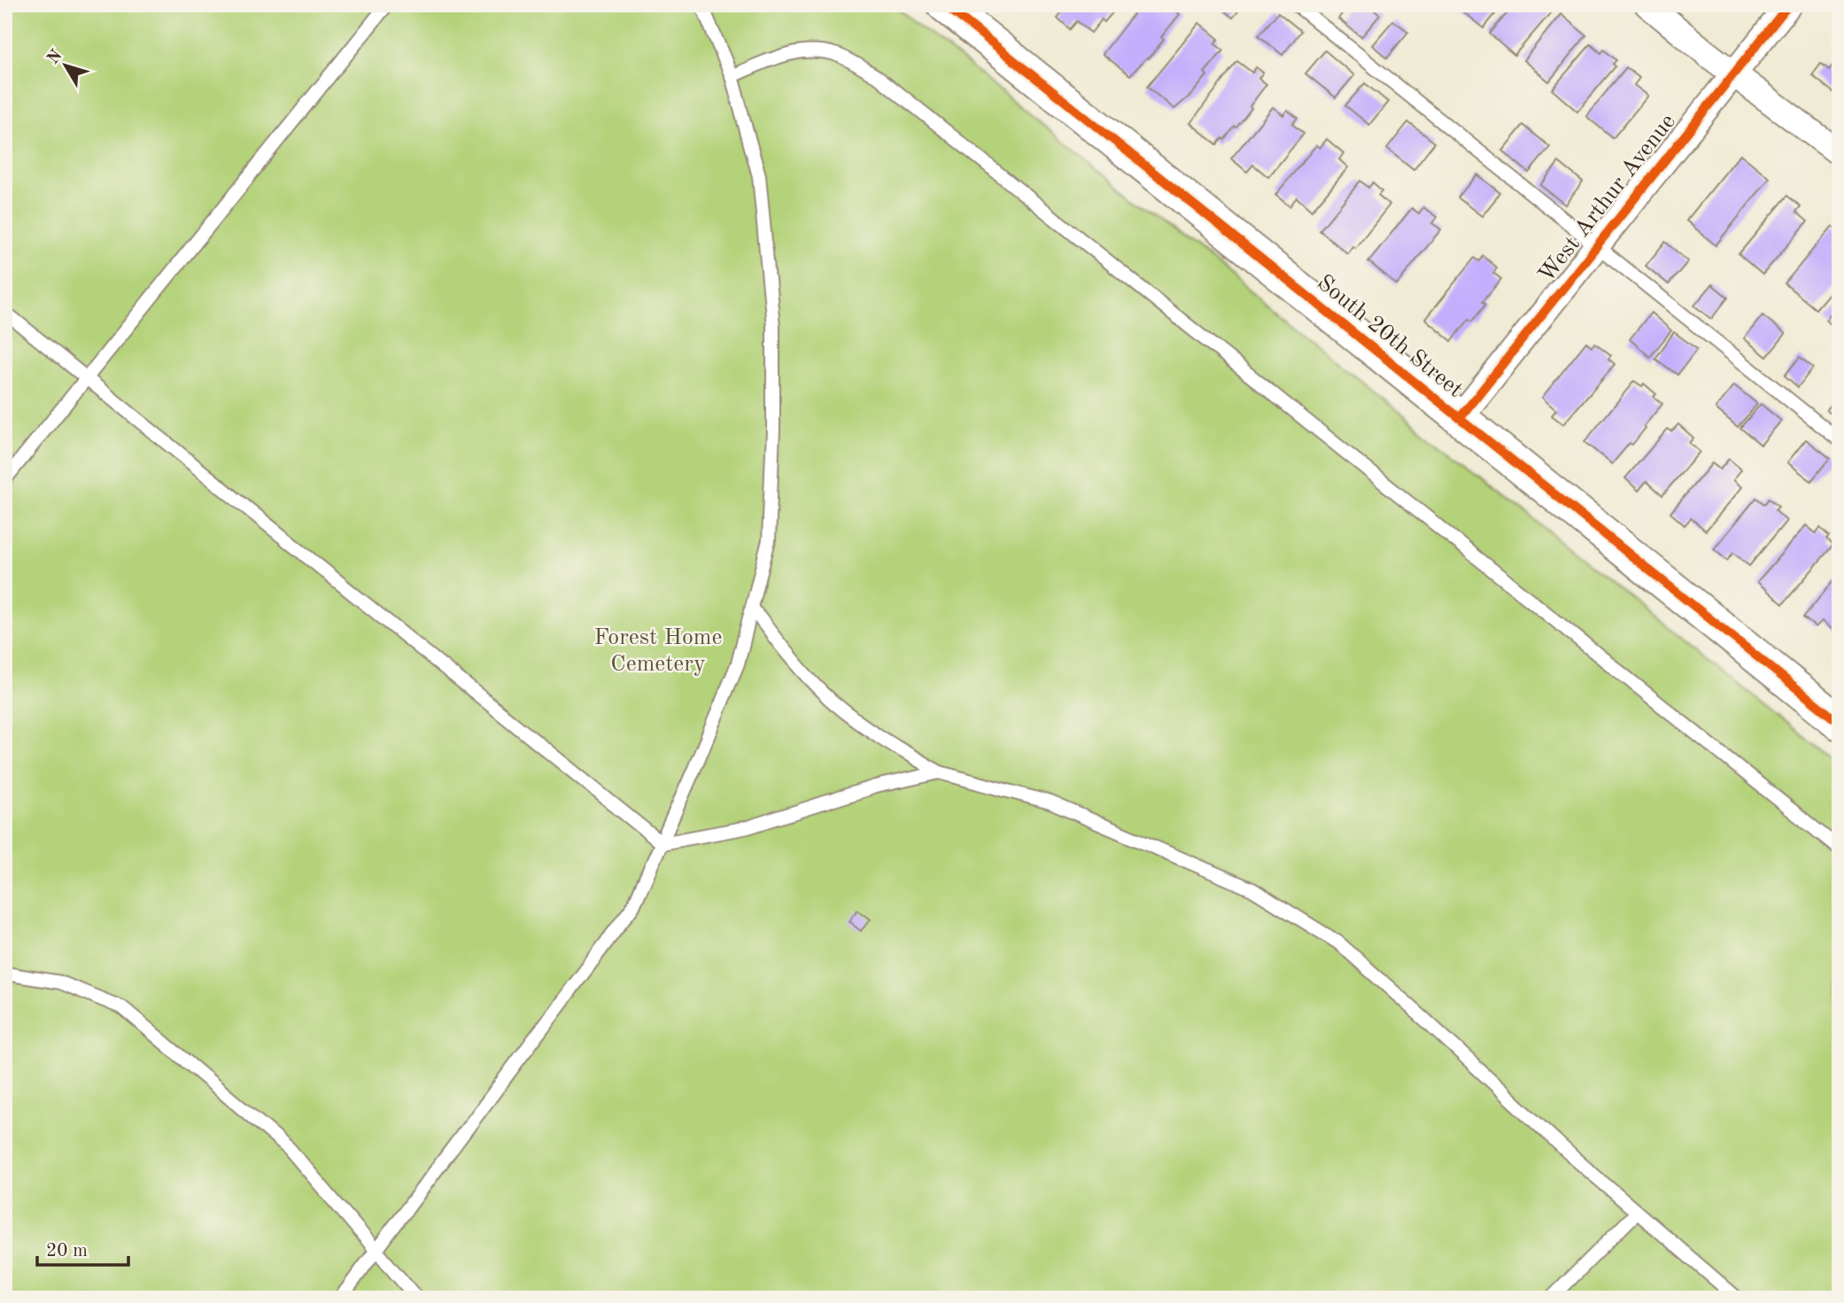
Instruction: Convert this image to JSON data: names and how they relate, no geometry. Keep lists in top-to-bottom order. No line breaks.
{"streets":{"street":["West Arthur Avenue","South 20th Street"]},"crossings":[["West Arthur Avenue","South 20th Street"]],"parks":["Forest Home Cemetery"],"scale_bar":"20 m","north":"top left"}
